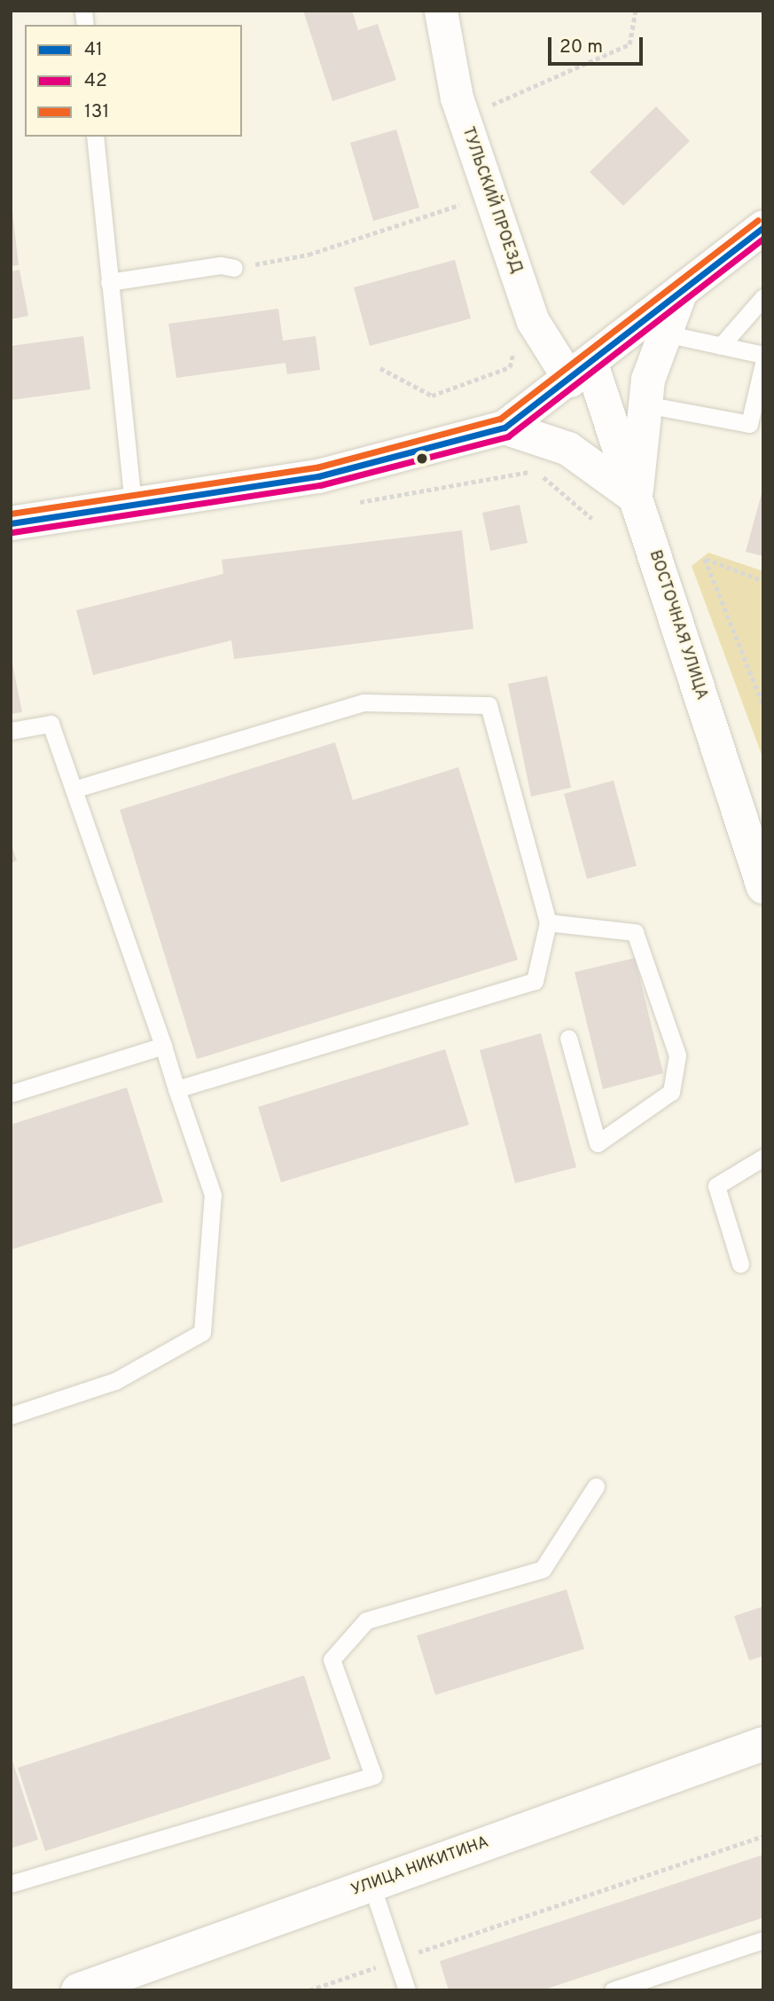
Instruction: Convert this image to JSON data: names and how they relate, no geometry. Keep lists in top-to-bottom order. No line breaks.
{"streets":{"street":["ТУЛЬСКИЙ ПРОЕЗД","ВОСТОЧНАЯ УЛИЦА","УЛИЦА НИКИТИНА"]},"crossings":[["ТУЛЬСКИЙ ПРОЕЗД","ВОСТОЧНАЯ УЛИЦА"]],"lines":["transit line 131","transit line 41","transit line 42"],"legend":["41","42","131"],"scale_bar":"20 m"}
